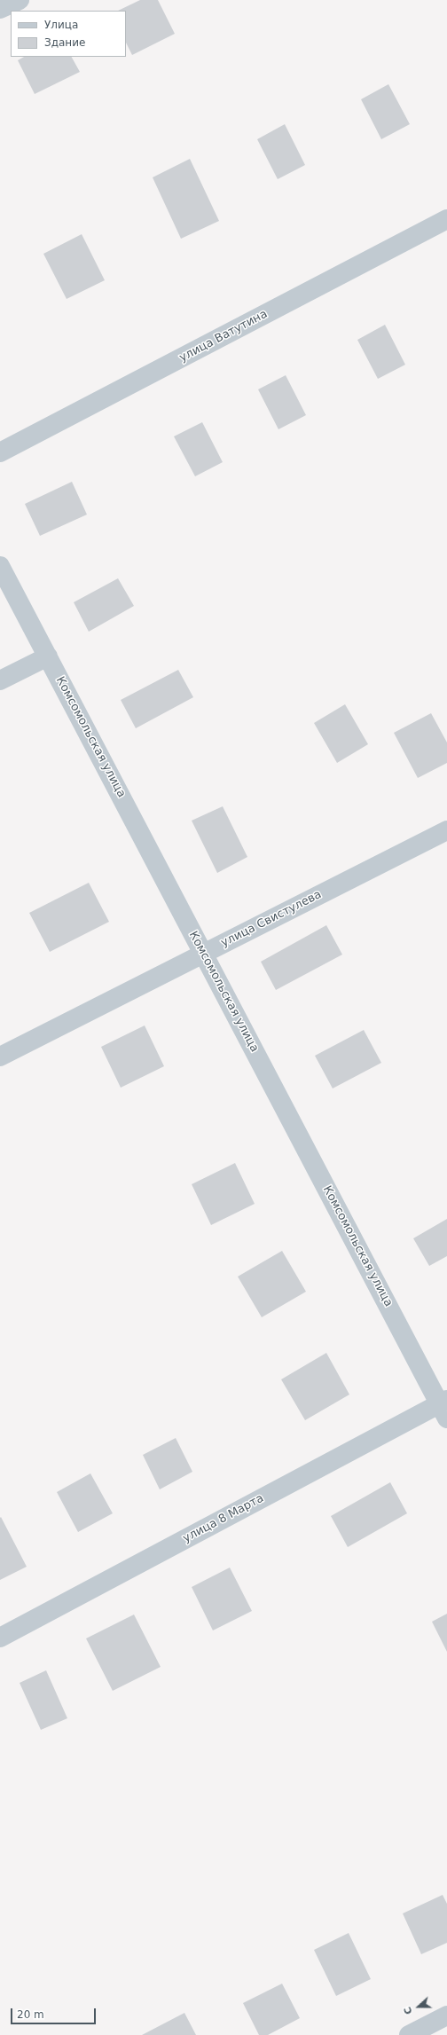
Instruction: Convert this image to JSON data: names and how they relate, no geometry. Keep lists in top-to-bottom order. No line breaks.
{"streets":{"street":["улица Ватутина","Комсомольская улица","улица Свистулева","улица 8 Марта"]},"crossings":[["Комсомольская улица","улица Свистулева"],["Комсомольская улица","улица 8 Марта"]],"legend":["Улица","Здание"],"scale_bar":"20 m","north":"left"}
